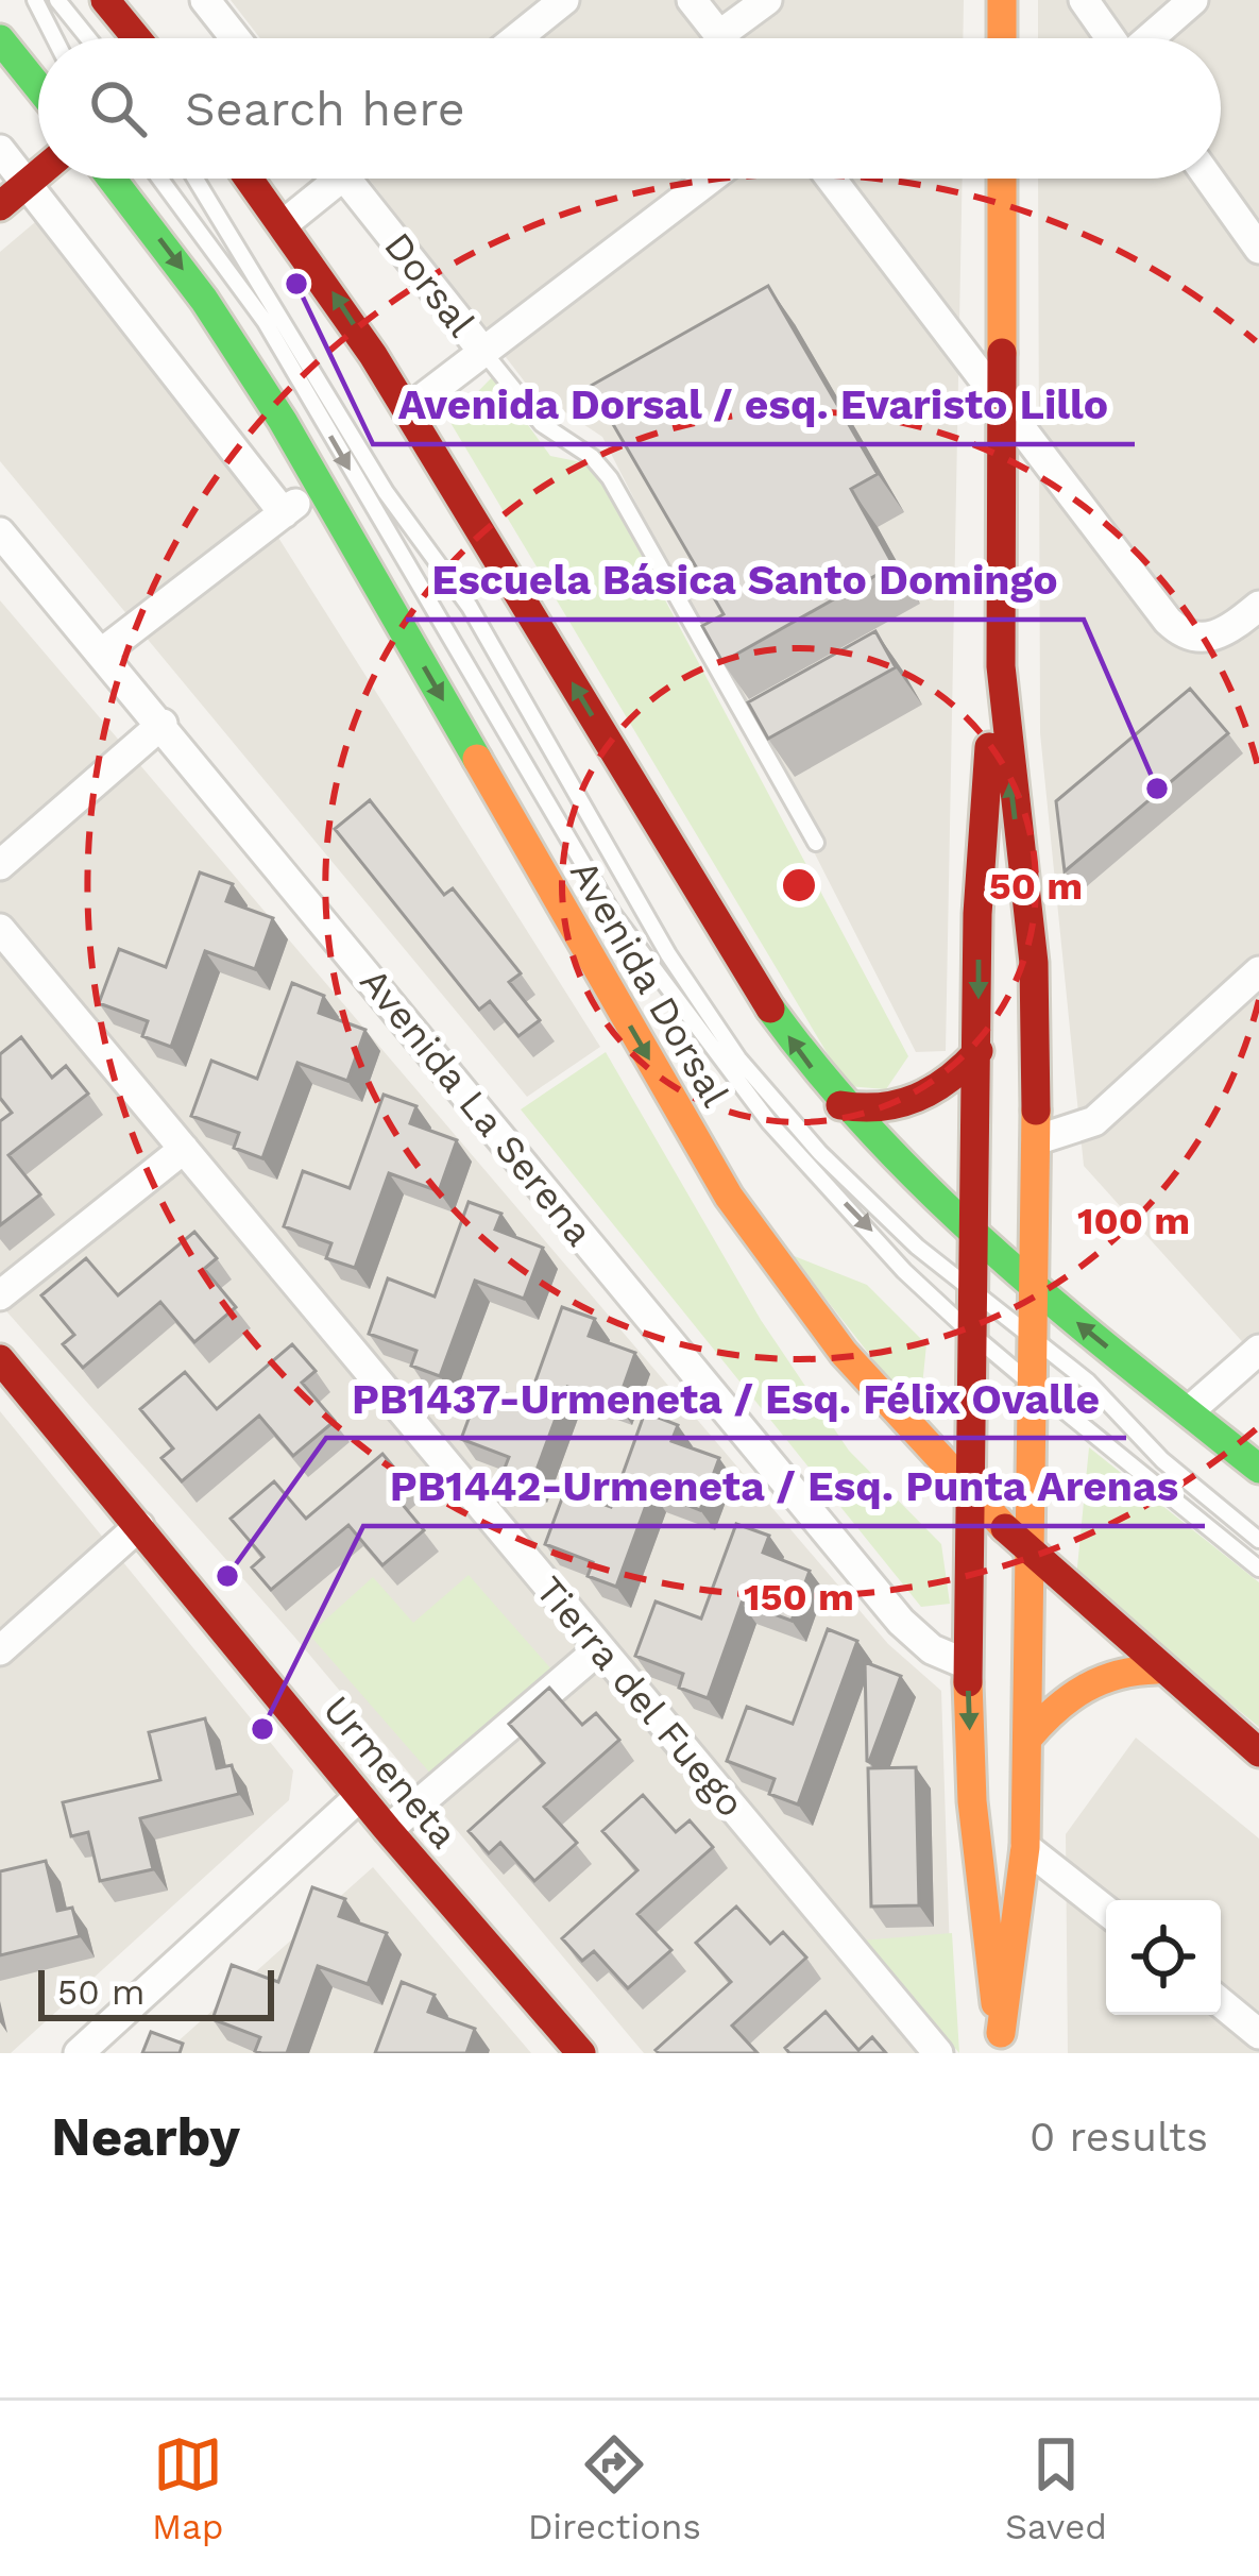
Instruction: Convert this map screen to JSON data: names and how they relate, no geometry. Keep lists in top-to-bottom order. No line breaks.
{"streets":{"main road":["Avenida Dorsal","Urmeneta"],"street":["Dorsal","Avenida La Serena","Tierra del Fuego"]},"places":["Avenida Dorsal / esq. Evaristo Lillo","Escuela Básica Santo Domingo","PB1437-Urmeneta / Esq. Félix Ovalle","PB1442-Urmeneta / Esq. Punta Arenas"],"scale_bar":"50 m","page":{"search":"Search here","scale":"50 m","heading":["Nearby","0 results"],"nav":["Map","Directions","Saved"]},"rings":["50 m","100 m","150 m"]}
